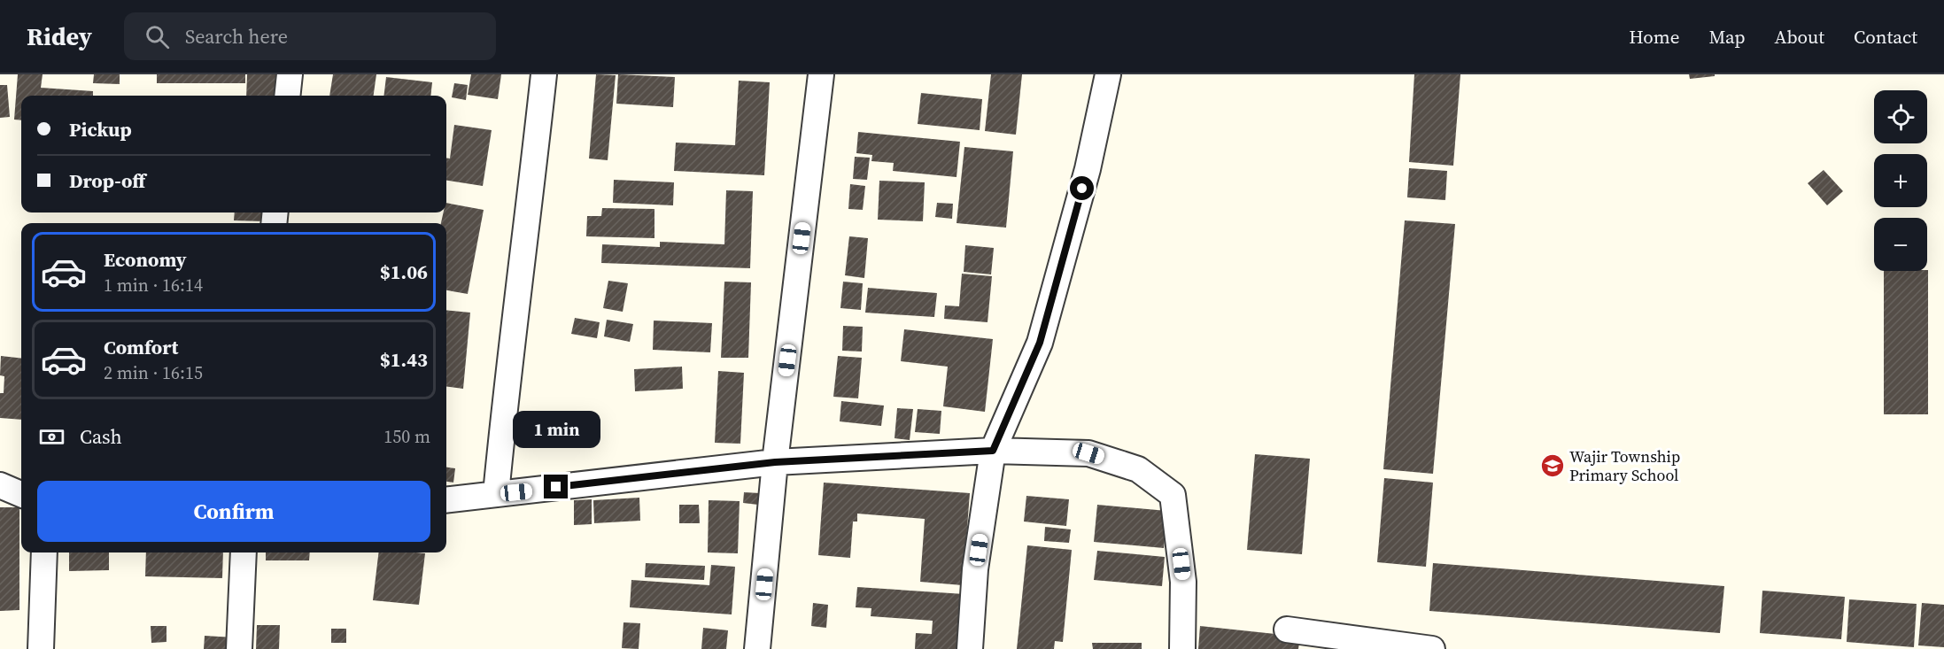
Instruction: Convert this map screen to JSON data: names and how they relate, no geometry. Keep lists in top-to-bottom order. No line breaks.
{"places":{"school or university":["Wajir Township Primary School"]},"page":{"header":"Ridey","search":"Search here","nav":["Home","Map","About","Contact"],"map_buttons":["+","−"],"banner":["Pickup","Drop-off"],"list":[{"name":"Economy","note":"1 min · 16:14","value":"$1.06"},{"name":"Comfort","note":"2 min · 16:15","value":"$1.43"}],"pay":["Cash","150 m"],"bubble":"1 min","buttons":"Confirm"}}
